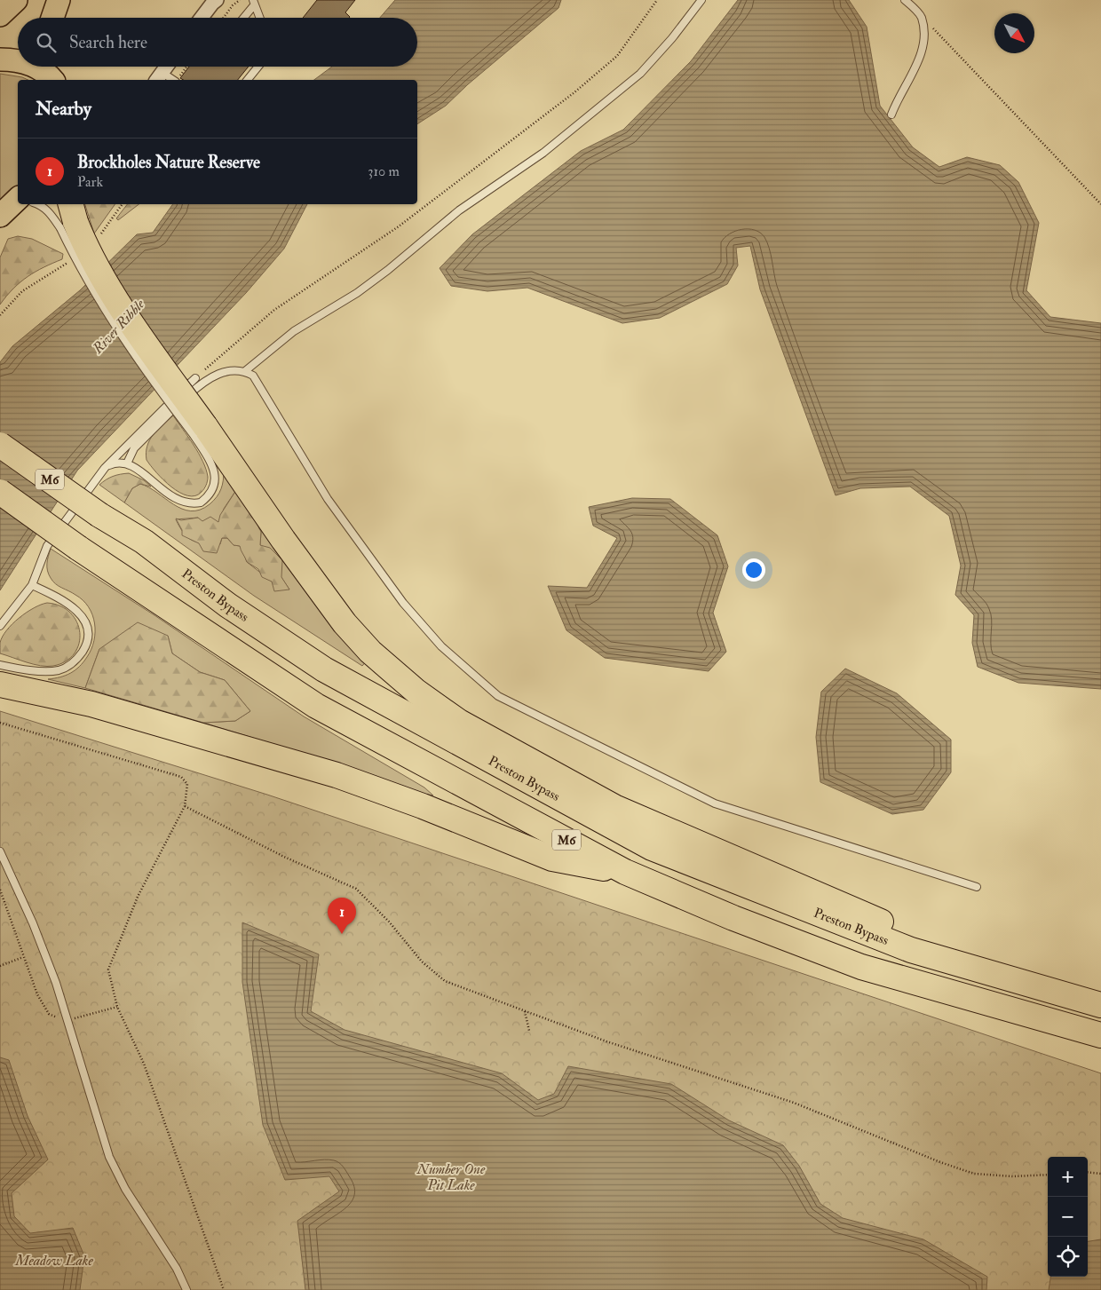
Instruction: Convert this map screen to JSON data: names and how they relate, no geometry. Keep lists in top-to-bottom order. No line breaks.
{"streets":{"highway":["M6","Preston Bypass"]},"water":["River Ribble","Number One Pit Lake","Meadow Lake"],"north":"bottom right","page":{"search":"Search here","heading":"Nearby","list":[{"mark":"1","name":"Brockholes Nature Reserve","note":"Park","value":"310 m"}],"pins":"1","map_buttons":["+","−"]}}
